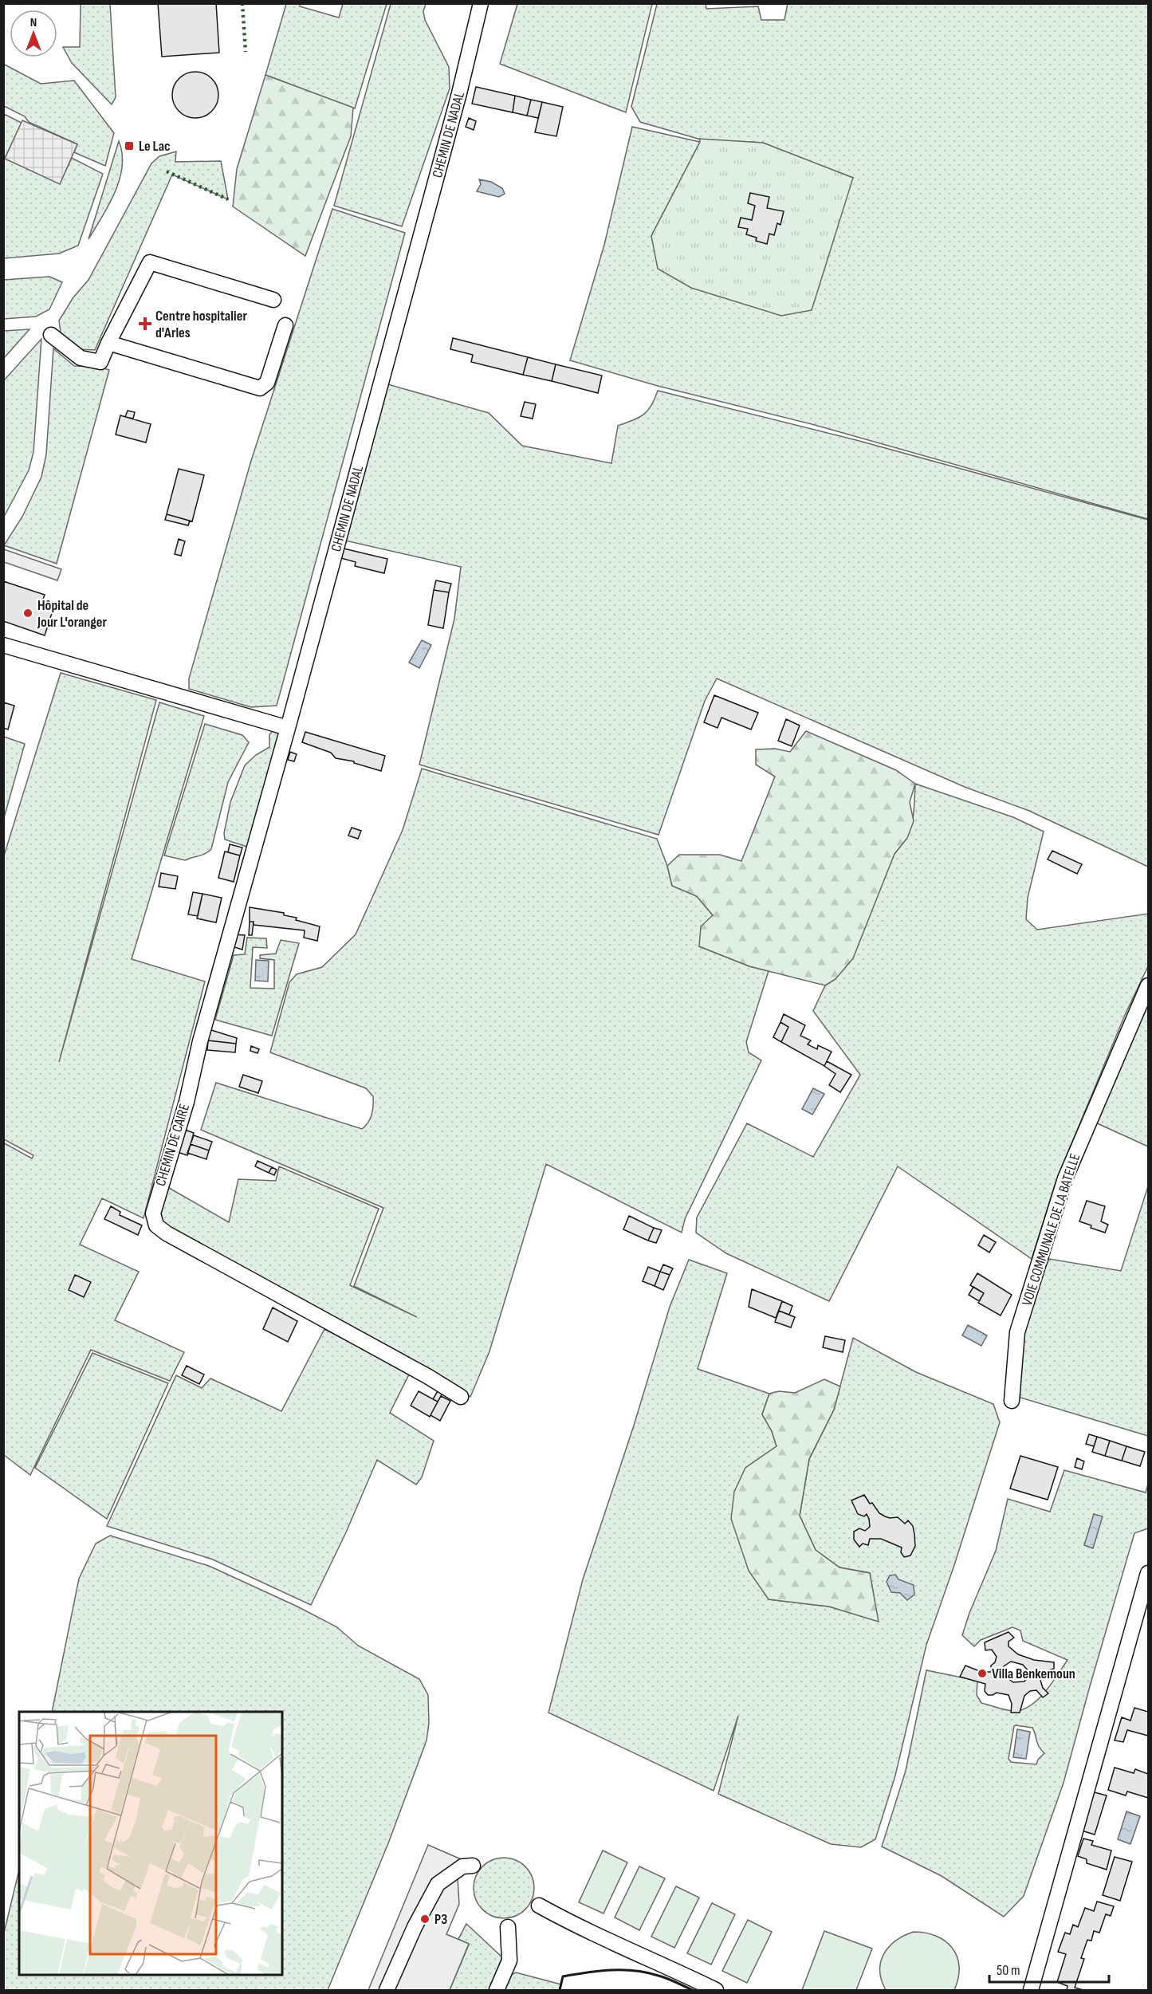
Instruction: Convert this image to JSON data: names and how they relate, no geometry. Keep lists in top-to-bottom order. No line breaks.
{"streets":{"street":["CHEMIN DE NADAL","CHEMIN DE CAIRE","VOIE COMMUNALE DE LA BATELLE"]},"crossings":[["CHEMIN DE NADAL","CHEMIN DE CAIRE"]],"places":{"transit":["Le Lac"],"health":["Centre hospitalier d'Arles"],"other":["Hôpital de Jour L'oranger","Villa Benkemoun","P3"]},"scale_bar":"50 m","north":"top"}
